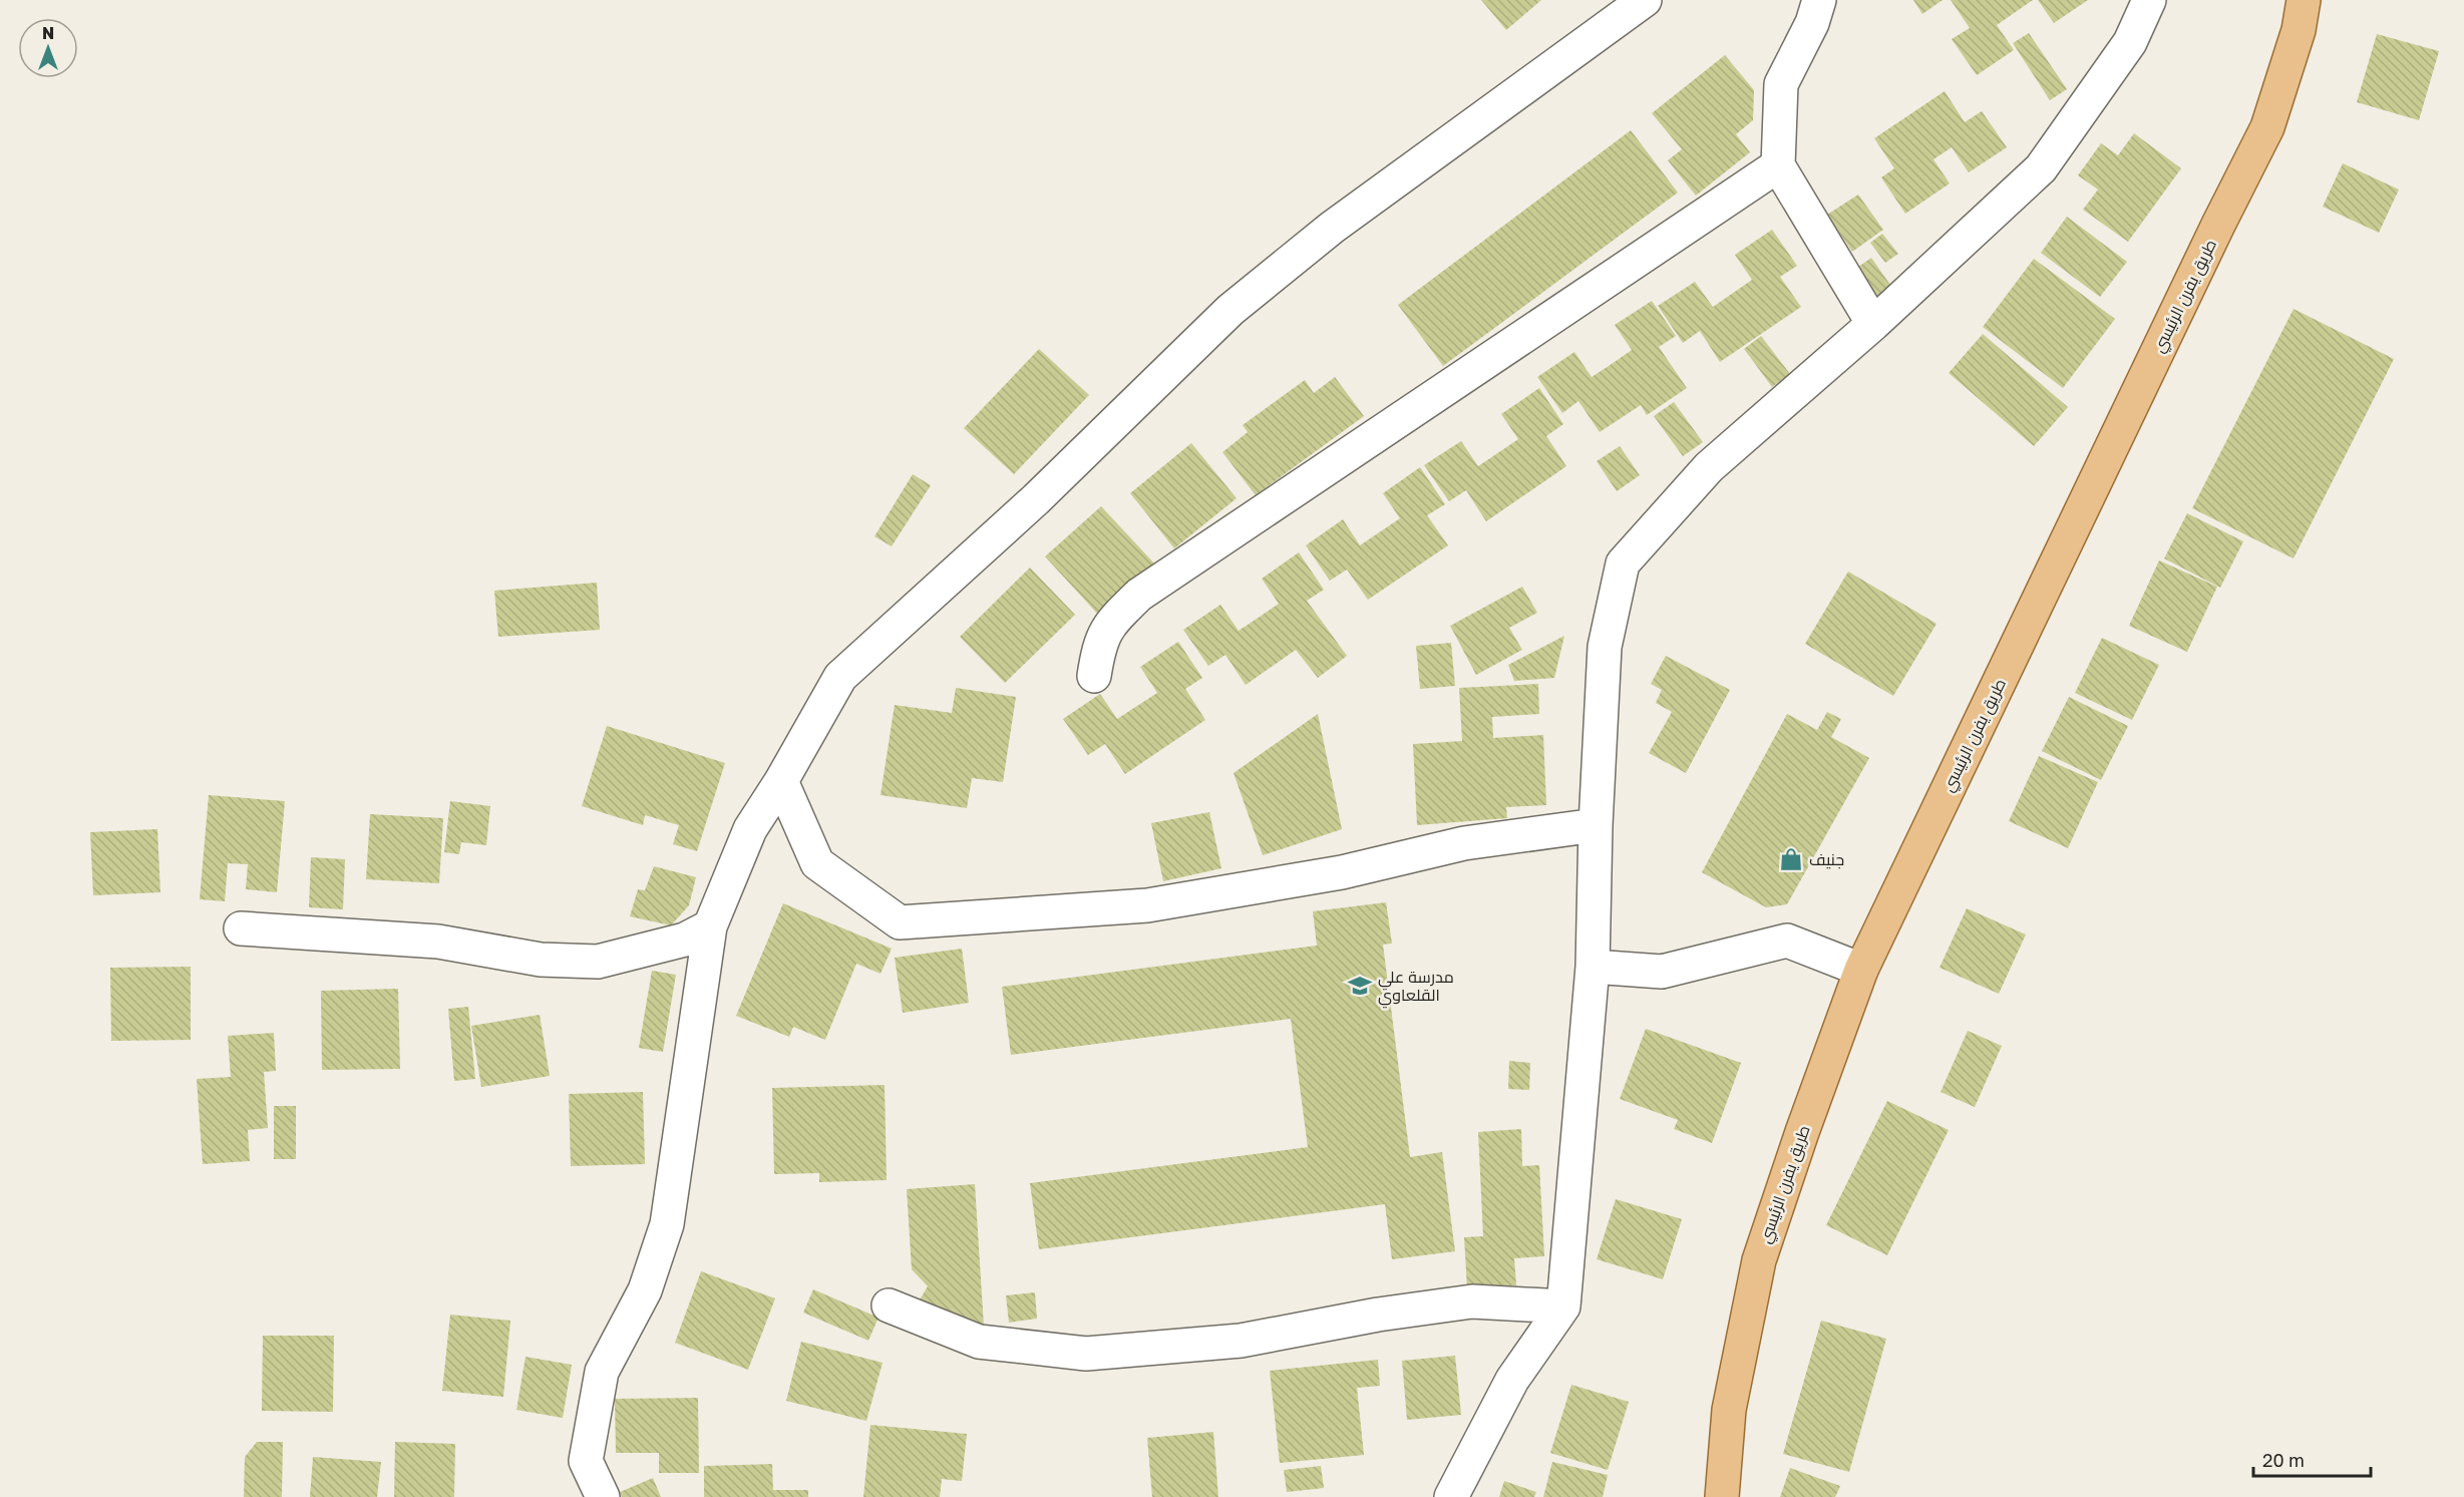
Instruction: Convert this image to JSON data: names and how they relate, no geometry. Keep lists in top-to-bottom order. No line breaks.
{"streets":{"main road":["طريق يفرن الرئيسي"]},"places":{"shop":["جنيف"],"school or university":["مدرسة علي القلعاوي"]},"scale_bar":"20 m","north":"top"}
